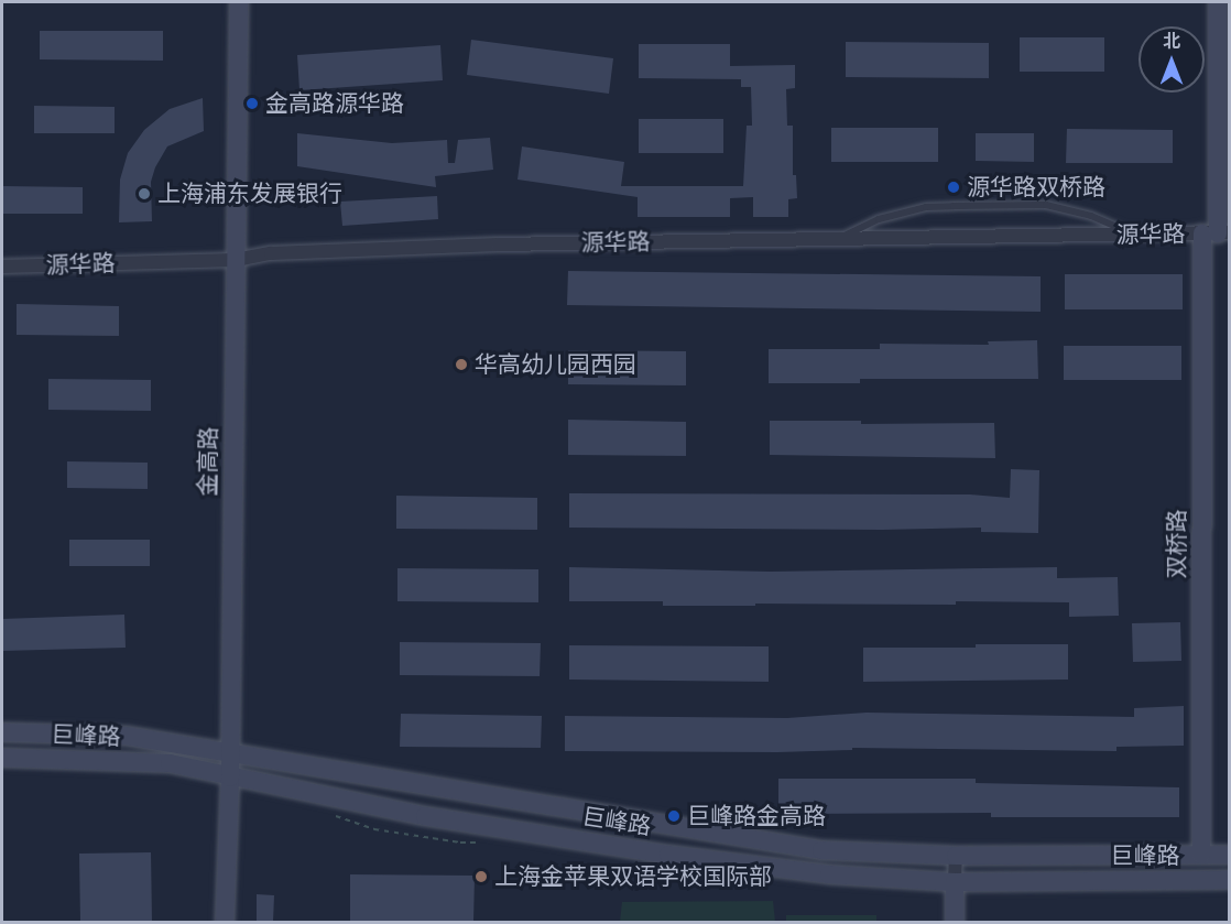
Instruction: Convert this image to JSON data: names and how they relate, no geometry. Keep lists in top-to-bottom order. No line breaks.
{"streets":{"main road":["金高路","双桥路","巨峰路"],"street":["源华路"]},"crossings":[["源华路","金高路"],["源华路","双桥路"],["金高路","巨峰路"],["双桥路","巨峰路"]],"places":["金高路源华路","源华路双桥路","上海浦东发展银行","华高幼儿园西园","巨峰路金高路","上海金苹果双语学校国际部"],"north":"top"}
